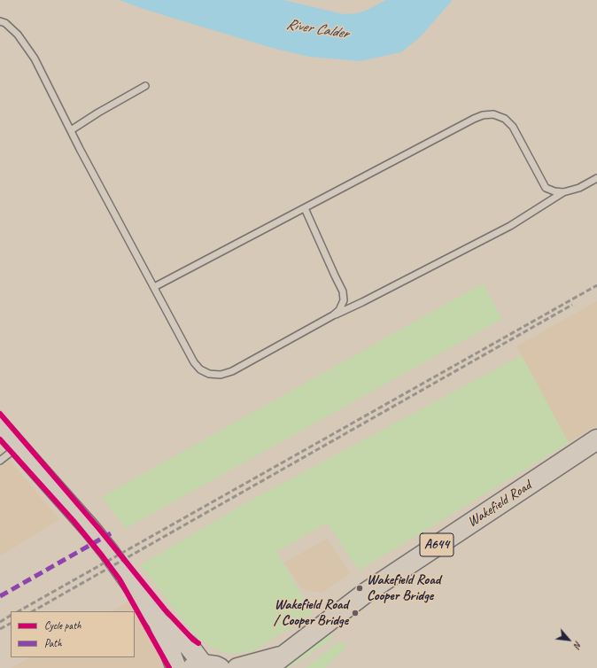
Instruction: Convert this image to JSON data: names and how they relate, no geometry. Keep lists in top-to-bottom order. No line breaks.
{"streets":{"main road":["Wakefield Road","A644"]},"water":["River Calder"],"places":["Wakefield Road Cooper Bridge","Wakefield Road / Cooper Bridge"],"legend":["Cycle path","Path"],"north":"bottom right"}
